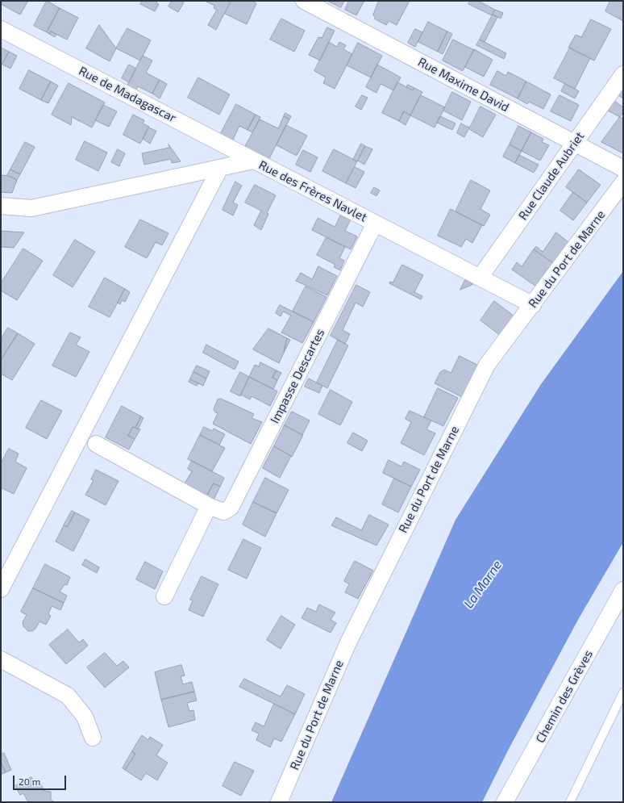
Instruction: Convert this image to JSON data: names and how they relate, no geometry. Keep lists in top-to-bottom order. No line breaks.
{"streets":{"street":["Rue Maxime David","Rue de Madagascar","Rue Claude Aubriet","Rue des Frères Navlet","Rue du Port de Marne","Impasse Descartes","Chemin des Grèves"]},"crossings":[["Rue Maxime David","Rue Claude Aubriet"],["Rue de Madagascar","Rue des Frères Navlet"],["Rue Claude Aubriet","Rue des Frères Navlet"],["Rue des Frères Navlet","Rue du Port de Marne"],["Rue des Frères Navlet","Impasse Descartes"]],"water":["La Marne"],"scale_bar":"20 m"}
